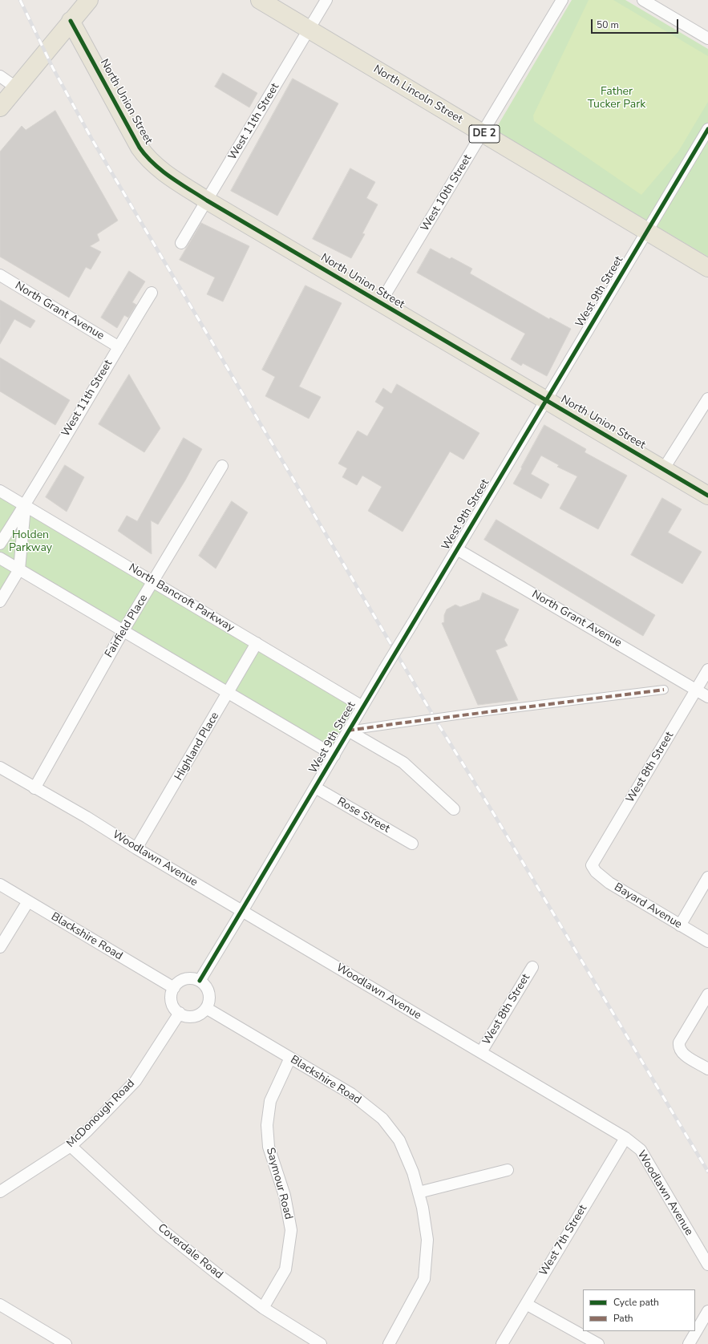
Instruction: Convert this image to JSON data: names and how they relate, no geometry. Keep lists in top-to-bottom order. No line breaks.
{"streets":{"main road":["North Lincoln Street","North Union Street","DE 2"],"street":["West 11th Street","West 10th Street","West 9th Street","North Grant Avenue","North Bancroft Parkway","Fairfield Place","Highland Place","West 8th Street","Rose Street","Woodlawn Avenue","Bayard Avenue","Blackshire Road","McDonough Road","Saymour Road","West 7th Street","Coverdale Road"]},"crossings":[["North Lincoln Street","West 11th Street"],["North Lincoln Street","West 10th Street"],["North Lincoln Street","West 9th Street"],["North Union Street","West 11th Street"],["North Union Street","West 10th Street"],["North Union Street","West 9th Street"],["West 11th Street","North Grant Avenue"],["West 11th Street","North Bancroft Parkway"],["West 9th Street","North Grant Avenue"],["West 9th Street","North Bancroft Parkway"],["West 9th Street","Rose Street"],["West 9th Street","Woodlawn Avenue"],["North Grant Avenue","West 8th Street"],["North Bancroft Parkway","Fairfield Place"],["North Bancroft Parkway","Highland Place"],["Fairfield Place","Woodlawn Avenue"],["Highland Place","Woodlawn Avenue"],["West 8th Street","Woodlawn Avenue"],["West 8th Street","Bayard Avenue"],["Woodlawn Avenue","West 7th Street"],["Blackshire Road","McDonough Road"],["Blackshire Road","Saymour Road"],["McDonough Road","Coverdale Road"],["Saymour Road","Coverdale Road"]],"parks":["Father Tucker Park","Holden Parkway"],"legend":["Cycle path","Path"],"scale_bar":"50 m"}
